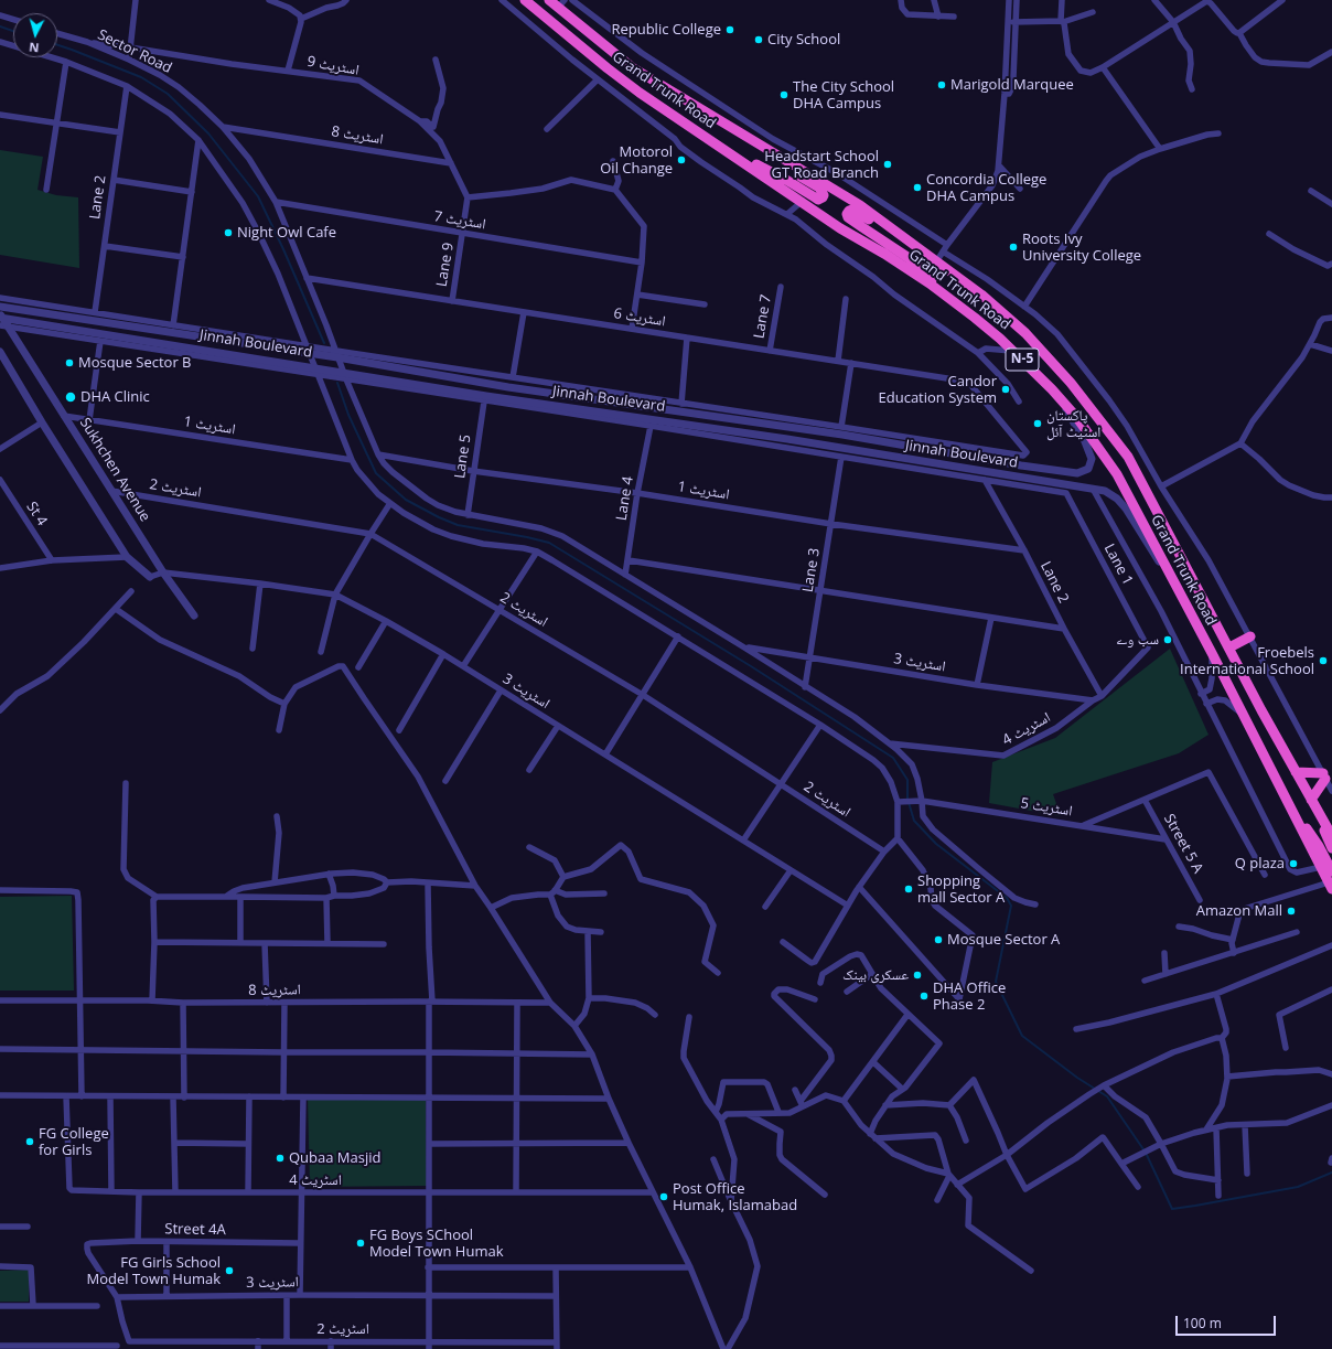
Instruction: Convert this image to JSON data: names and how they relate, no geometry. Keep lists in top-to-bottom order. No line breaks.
{"streets":{"highway":["Grand Trunk Road","N-5"],"street":["Sector Road","اسٹریٹ 9","اسٹریٹ 8","Lane 2","اسٹریٹ 7","Lane 9","Lane 7","اسٹریٹ 6","Jinnah Boulevard","اسٹریٹ 1","Lane 5","Sukhchen Avenue","اسٹریٹ 2","Lane 4","St 4","Lane 1","Lane 3","اسٹریٹ 3","اسٹریٹ 4","اسٹریٹ 5","Street 5 A","Street 4A"]},"crossings":[["Sector Road","اسٹریٹ 9"],["Sector Road","اسٹریٹ 8"],["Sector Road","اسٹریٹ 7"],["Sector Road","اسٹریٹ 6"],["Sector Road","Jinnah Boulevard"],["Sector Road","اسٹریٹ 1"],["Sector Road","Lane 5"],["Sector Road","Lane 4"],["Sector Road","Lane 3"],["Sector Road","اسٹریٹ 3"],["Sector Road","اسٹریٹ 4"],["Sector Road","اسٹریٹ 5"],["اسٹریٹ 9","اسٹریٹ 8"],["Grand Trunk Road","Jinnah Boulevard"],["Lane 2","اسٹریٹ 1"],["Lane 2","Lane 1"],["Lane 2","اسٹریٹ 4"],["اسٹریٹ 7","Lane 9"],["Lane 9","اسٹریٹ 6"],["Lane 7","اسٹریٹ 6"],["Jinnah Boulevard","Sukhchen Avenue"],["اسٹریٹ 1","Lane 5"],["اسٹریٹ 1","Sukhchen Avenue"],["اسٹریٹ 1","Lane 4"],["اسٹریٹ 1","Lane 3"],["Sukhchen Avenue","اسٹریٹ 2"],["Sukhchen Avenue","اسٹریٹ 3"],["اسٹریٹ 2","اسٹریٹ 3"],["اسٹریٹ 2","Street 4A"],["Lane 1","اسٹریٹ 4"],["Lane 3","اسٹریٹ 3"],["اسٹریٹ 3","اسٹریٹ 4"],["اسٹریٹ 3","Street 4A"],["اسٹریٹ 5","Street 5 A"]],"places":["Republic College","City School","Marigold Marquee","The City School DHA Campus","Motorol Oil Change","Headstart School GT Road Branch","Concordia College DHA Campus","Night Owl Cafe","Roots Ivy University College","Mosque Sector B","Candor Education System","DHA Clinic","پاکستان اسٹیٹ آئل","سب وے","Froebels International School","Q plaza","Shopping mall Sector A","Amazon Mall","Mosque Sector A","عسکری بینک","DHA Office Phase 2","FG College for Girls","Qubaa Masjid","Post Office Humak, Islamabad","FG Boys SChool Model Town Humak","FG Girls School Model Town Humak"],"scale_bar":"100 m","north":"bottom"}
